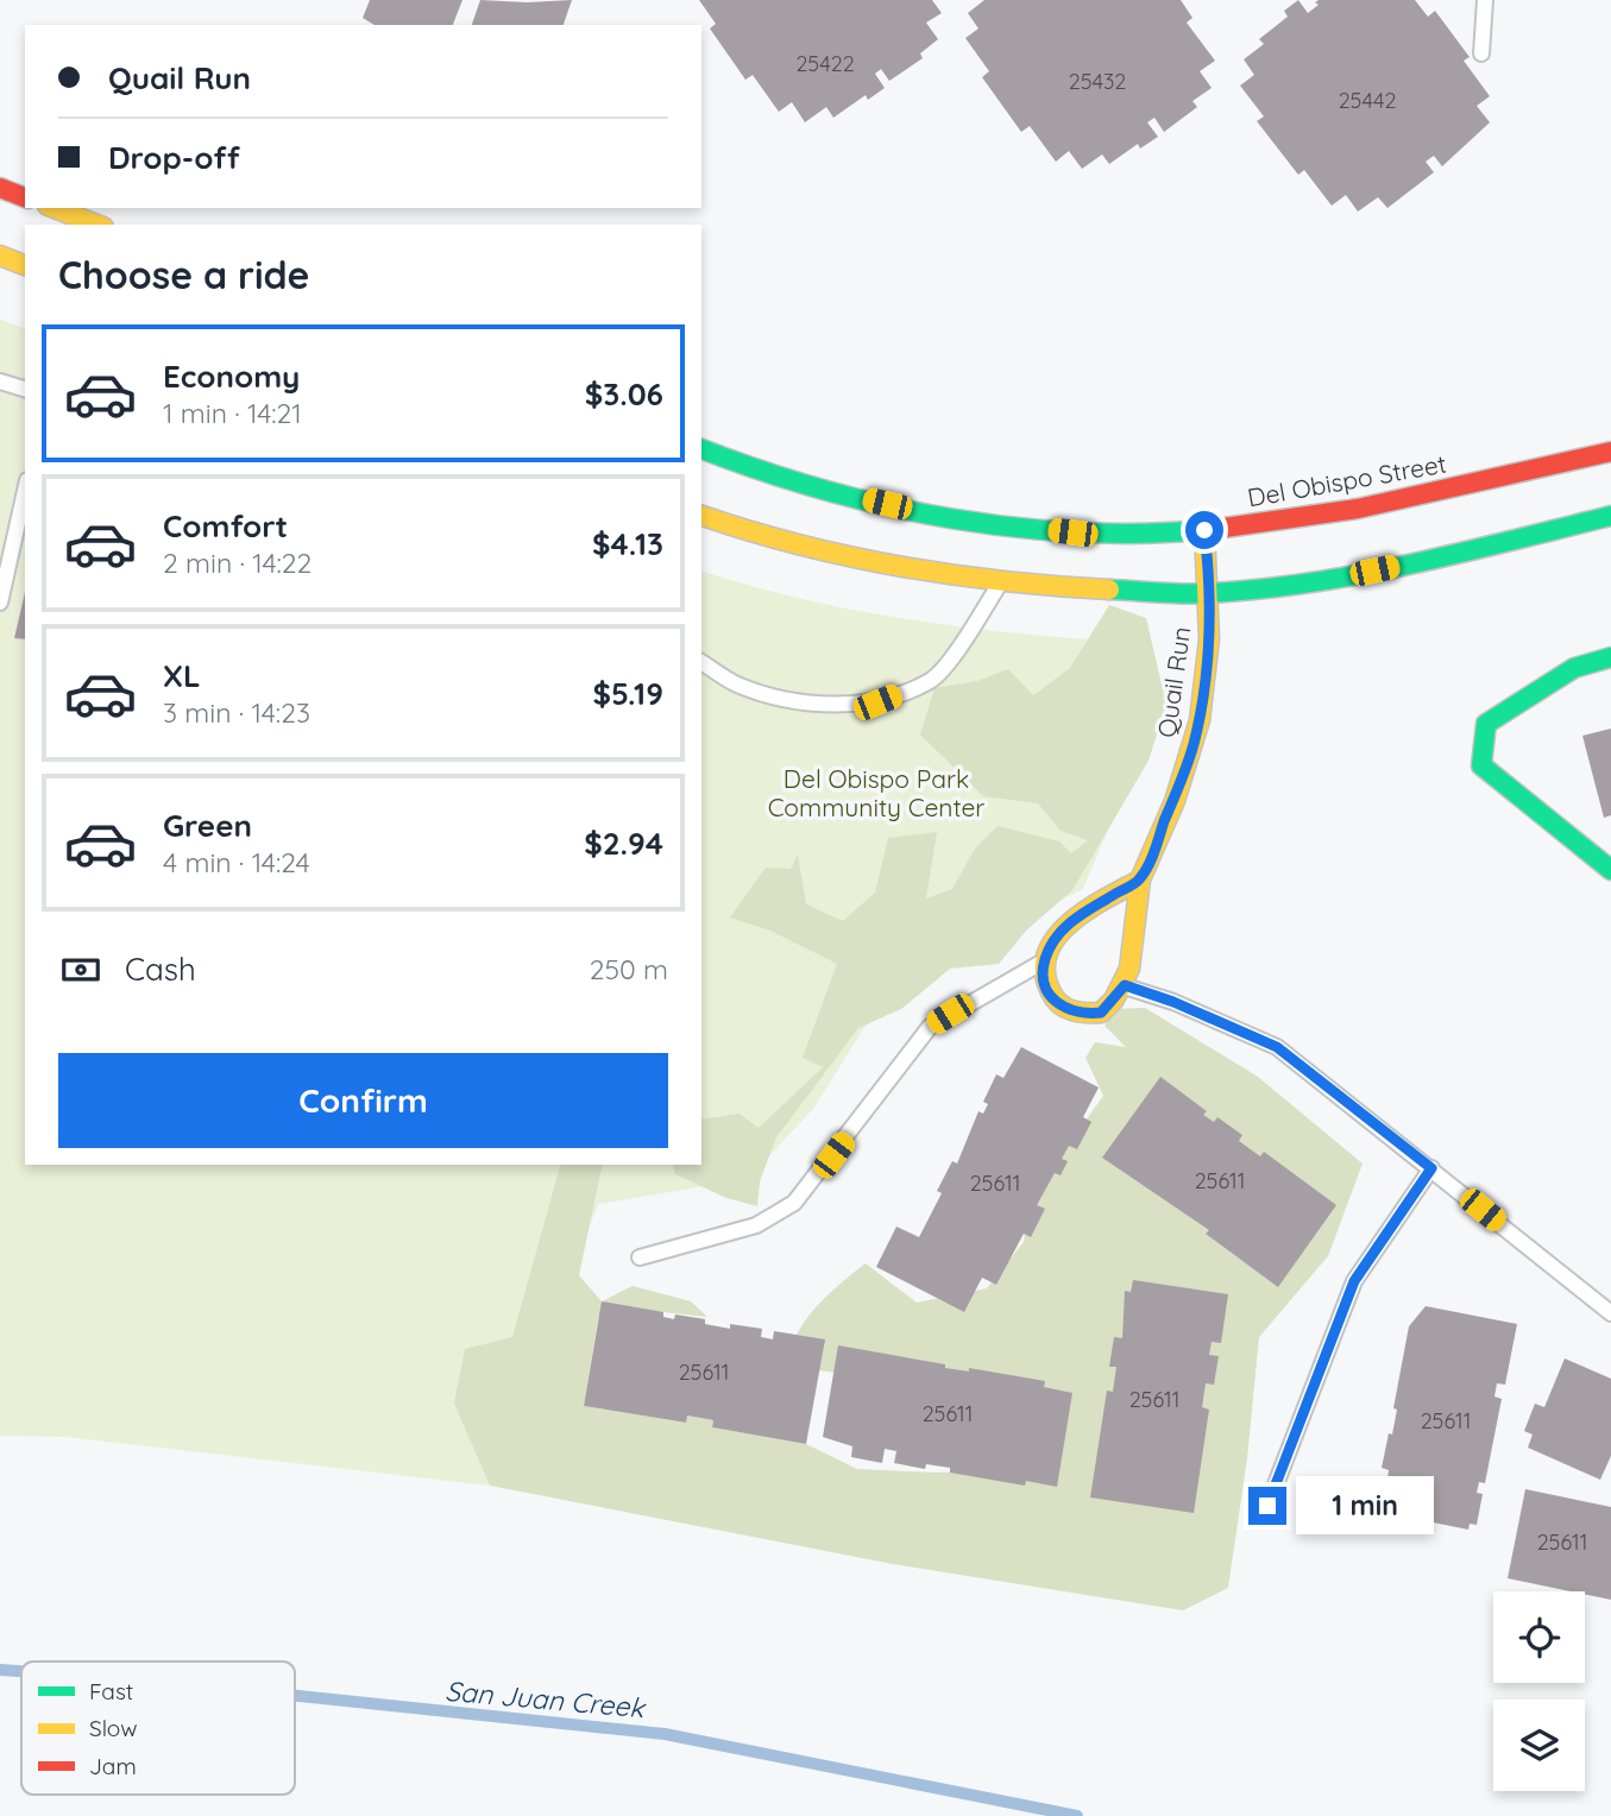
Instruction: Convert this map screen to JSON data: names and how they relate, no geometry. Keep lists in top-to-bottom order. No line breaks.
{"streets":{"main road":["Del Obispo Street","Quail Run"]},"crossings":[["Del Obispo Street","Quail Run"]],"water":["San Juan Creek"],"parks":["Del Obispo Park Community Center"],"house_numbers":["25422","25432","25442","25611","25611","25611","25611","25611","25611","25611"],"legend":["Fast","Slow","Jam"],"page":{"banner":["Quail Run","Drop-off"],"heading":"Choose a ride","list":[{"name":"Economy","note":"1 min · 14:21","value":"$3.06"},{"name":"Comfort","note":"2 min · 14:22","value":"$4.13"},{"name":"XL","note":"3 min · 14:23","value":"$5.19"},{"name":"Green","note":"4 min · 14:24","value":"$2.94"}],"pay":["Cash","250 m"],"buttons":"Confirm","bubble":"1 min"}}
